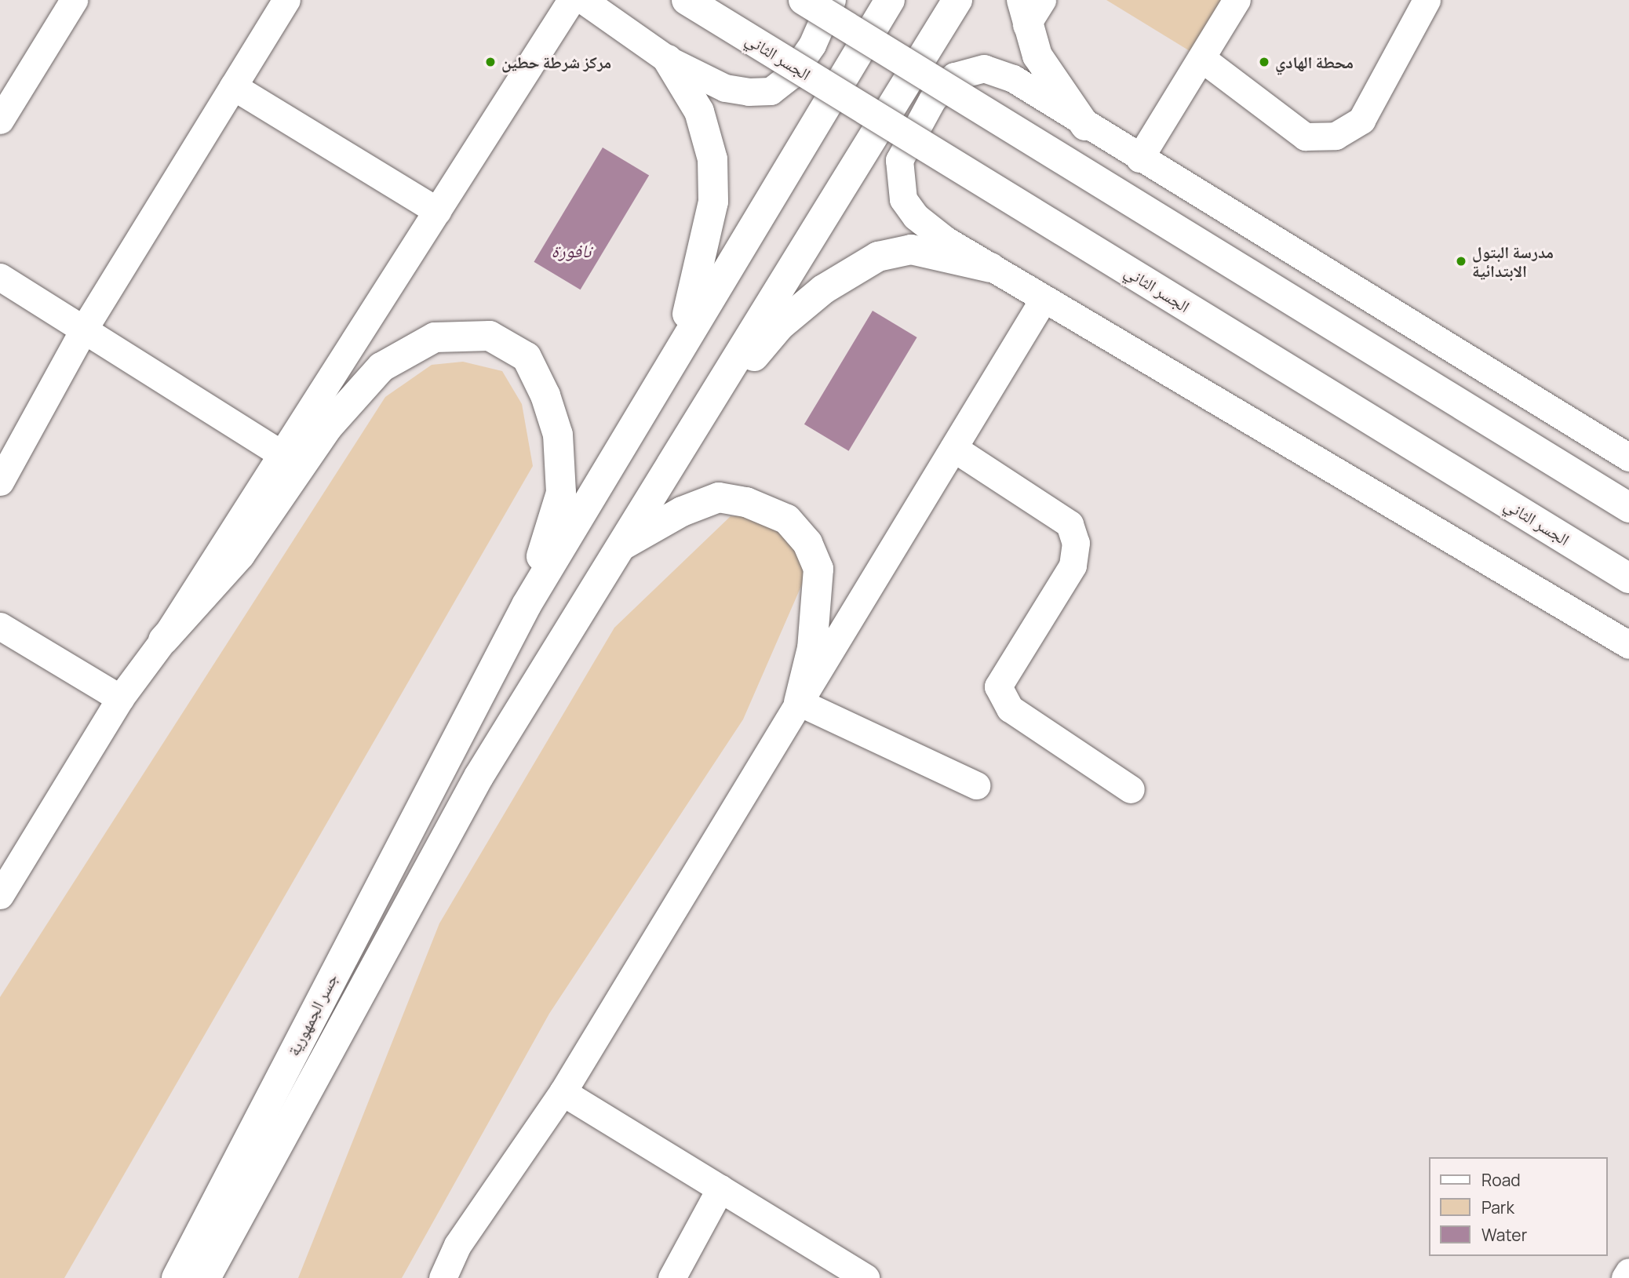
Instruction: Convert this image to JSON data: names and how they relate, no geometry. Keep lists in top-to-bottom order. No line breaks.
{"streets":{"main road":["الجسر الثاني","جسر الجمهورية"]},"water":["نافورة"],"places":["مركز شرطة حطين","محطة الهادي","مدرسة البتول الابتدائية"],"legend":["Road","Park","Water"]}
